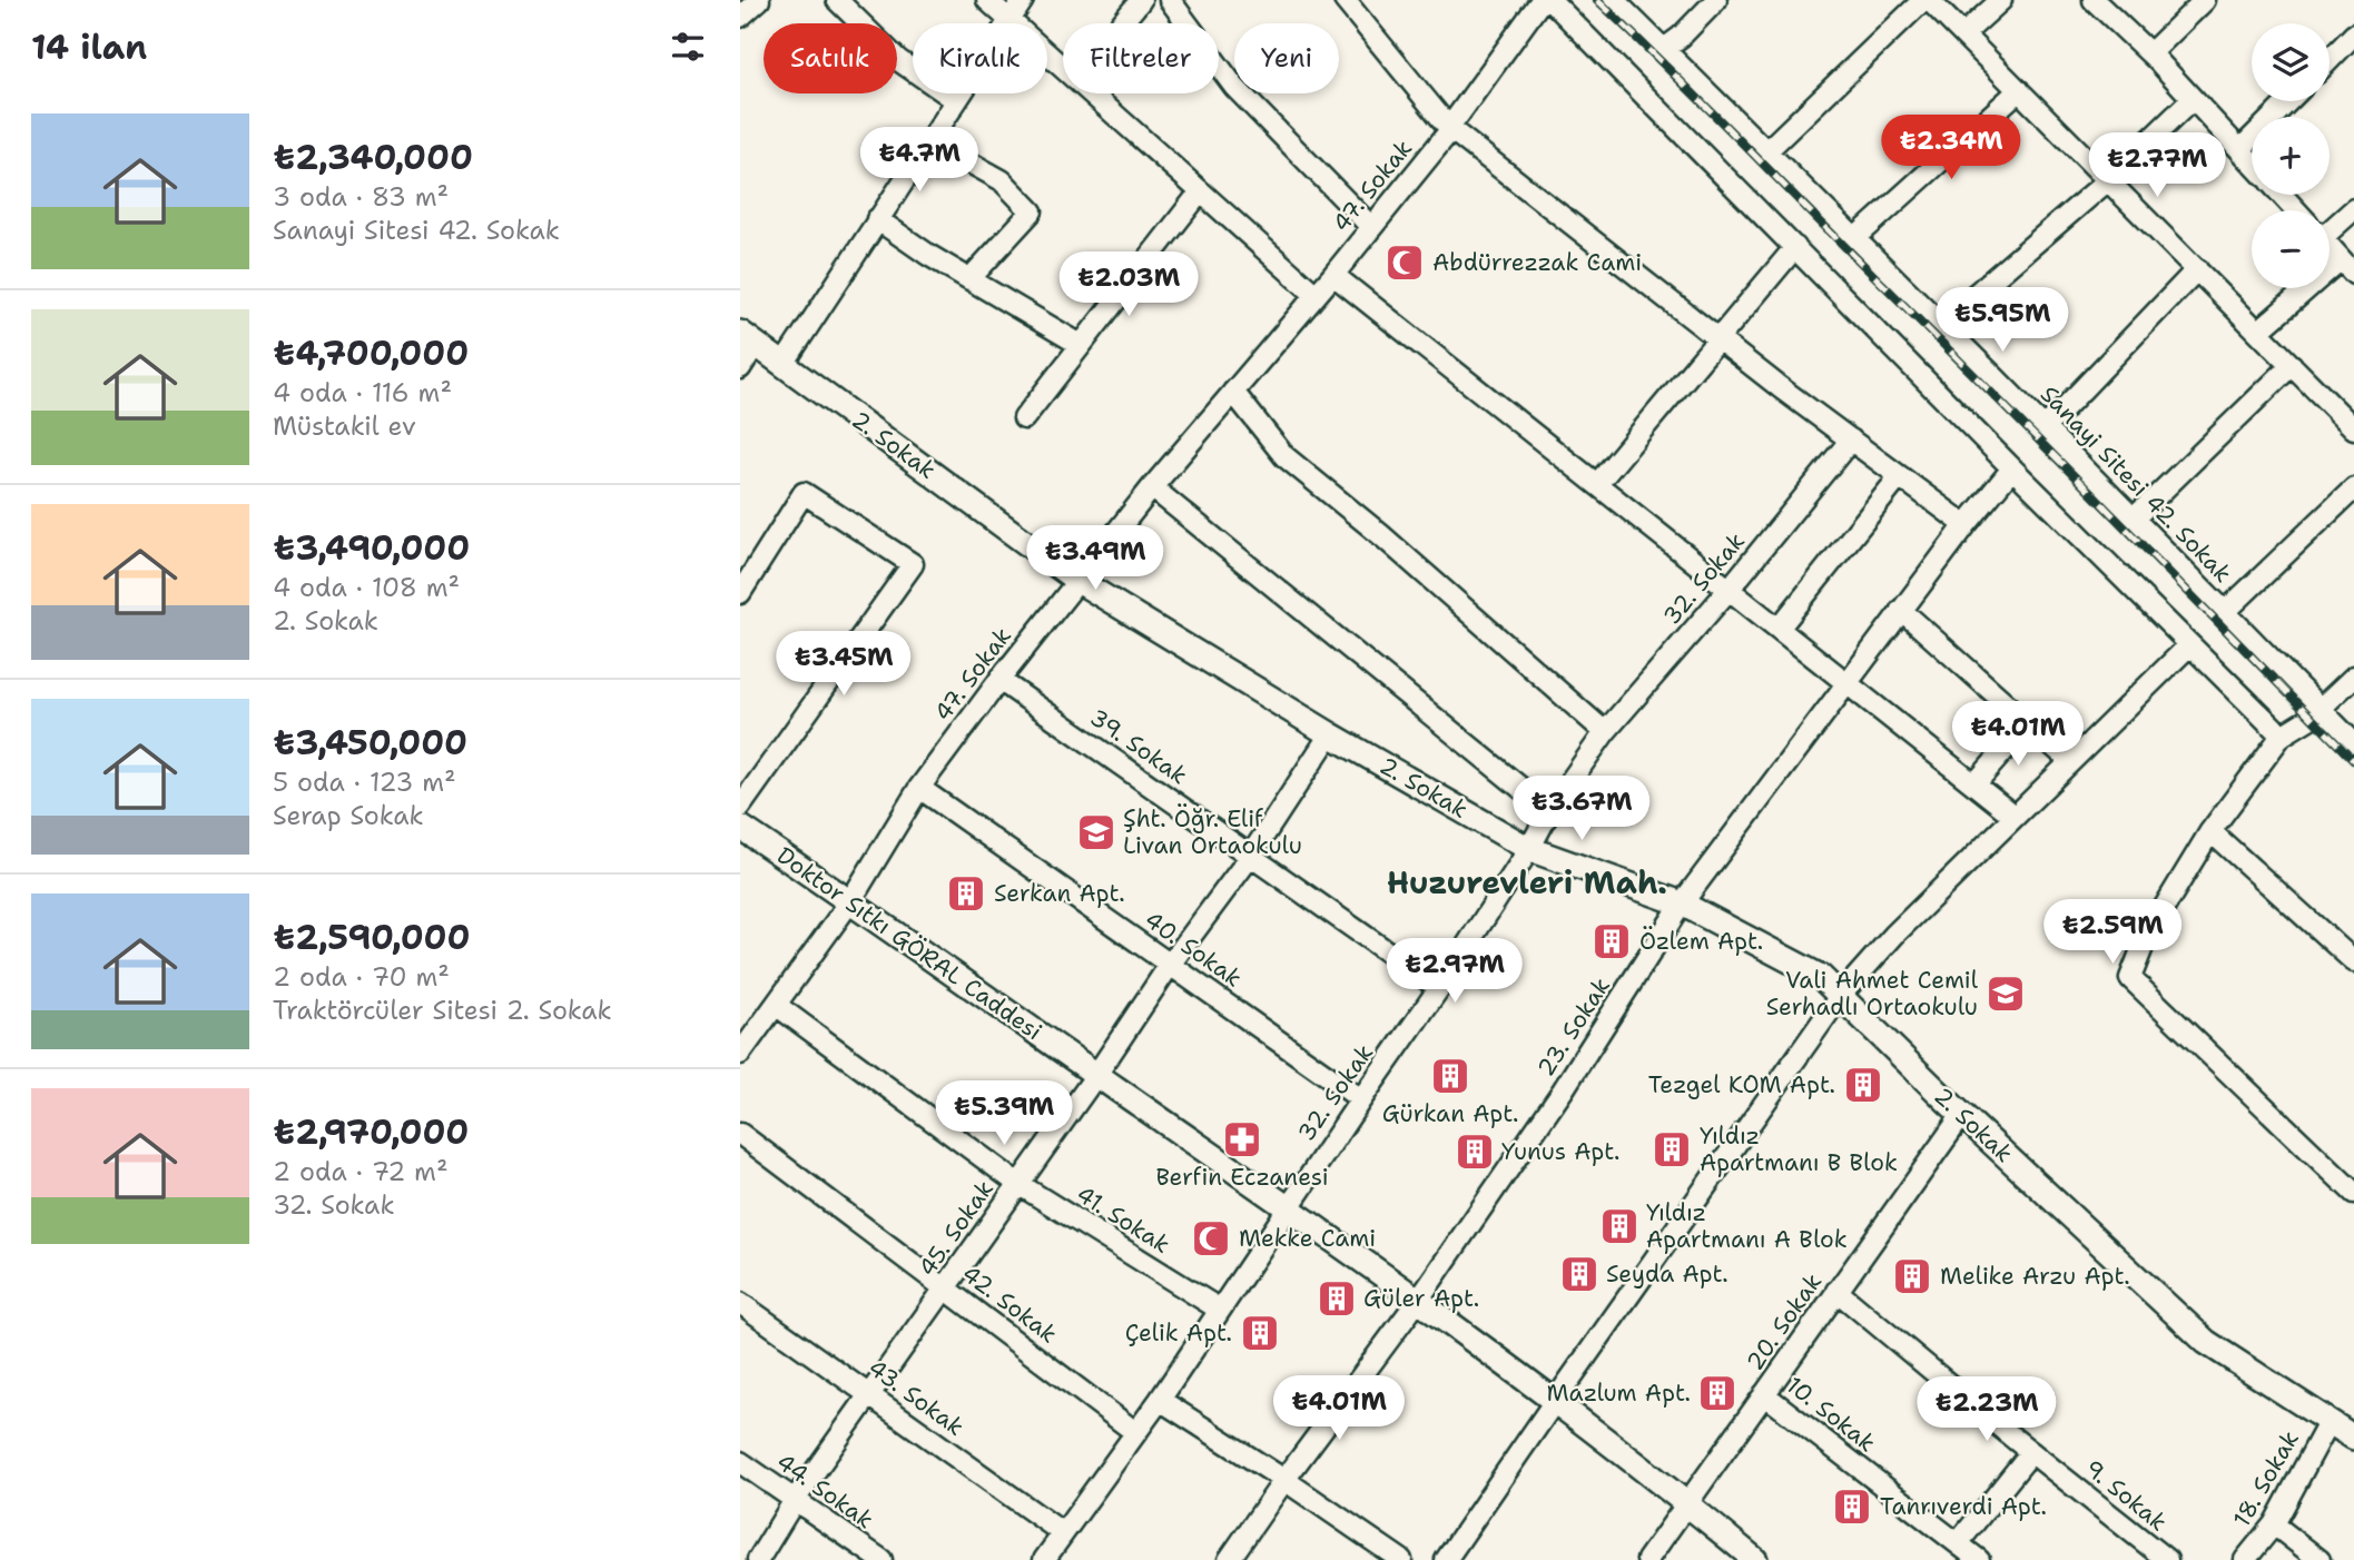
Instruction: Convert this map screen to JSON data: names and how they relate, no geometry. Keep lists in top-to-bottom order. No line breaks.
{"streets":{"street":["47. Sokak","2. Sokak","Sanayi Sitesi 42. Sokak","32. Sokak","39. Sokak","Doktor Sıtkı GÖRAL Caddesi","40. Sokak","23. Sokak","41. Sokak","45. Sokak","42. Sokak","20. Sokak","43. Sokak","10. Sokak","18. Sokak","44. Sokak","9. Sokak"]},"crossings":[["47. Sokak","2. Sokak"],["47. Sokak","39. Sokak"],["47. Sokak","Doktor Sıtkı GÖRAL Caddesi"],["47. Sokak","40. Sokak"],["47. Sokak","41. Sokak"],["2. Sokak","32. Sokak"],["2. Sokak","23. Sokak"],["2. Sokak","45. Sokak"],["2. Sokak","20. Sokak"],["2. Sokak","18. Sokak"],["32. Sokak","39. Sokak"],["32. Sokak","Doktor Sıtkı GÖRAL Caddesi"],["32. Sokak","40. Sokak"],["32. Sokak","41. Sokak"],["32. Sokak","42. Sokak"],["32. Sokak","43. Sokak"],["39. Sokak","45. Sokak"],["Doktor Sıtkı GÖRAL Caddesi","23. Sokak"],["Doktor Sıtkı GÖRAL Caddesi","45. Sokak"],["Doktor Sıtkı GÖRAL Caddesi","20. Sokak"],["40. Sokak","45. Sokak"],["41. Sokak","45. Sokak"],["45. Sokak","42. Sokak"],["45. Sokak","43. Sokak"],["45. Sokak","44. Sokak"],["20. Sokak","10. Sokak"],["20. Sokak","9. Sokak"]],"districts":["Huzurevleri Mah."],"places":{"mosque":["Abdürrezzak Cami","Mekke Cami"],"school or university":["Şht. Öğr. Elif Livan Ortaokulu","Vali Ahmet Cemil Serhadlı Ortaokulu"],"building":["Serkan Apt.","Özlem Apt.","Gürkan Apt.","Tezgel KOM Apt.","Yıldız Apartmanı B Blok","Yunus Apt.","Yıldız Apartmanı A Blok","Seyda Apt.","Melike Arzu Apt.","Güler Apt.","Çelik Apt.","Mazlum Apt.","Tanrıverdi Apt."],"pharmacy":["Berfin Eczanesi"]},"page":{"heading":"14 ilan","map_buttons":["+","−"],"chip":["Satılık","Kiralık","Filtreler","Yeni"],"list":[{"name":"₺2,340,000","note":"3 oda · 83 m² · Sanayi Sitesi 42. Sokak"},{"name":"₺4,700,000","note":"4 oda · 116 m² · Müstakil ev"},{"name":"₺3,490,000","note":"4 oda · 108 m² · 2. Sokak"},{"name":"₺3,450,000","note":"5 oda · 123 m² · Serap Sokak"},{"name":"₺2,590,000","note":"2 oda · 70 m² · Traktörcüler Sitesi 2. Sokak"},{"name":"₺2,970,000","note":"2 oda · 72 m² · 32. Sokak"}],"price":["₺2.34M","₺4.7M","₺2.77M","₺2.03M","₺5.95M","₺3.49M","₺3.45M","₺4.01M","₺3.67M","₺2.59M","₺2.97M","₺5.39M","₺4.01M","₺2.23M"]}}
